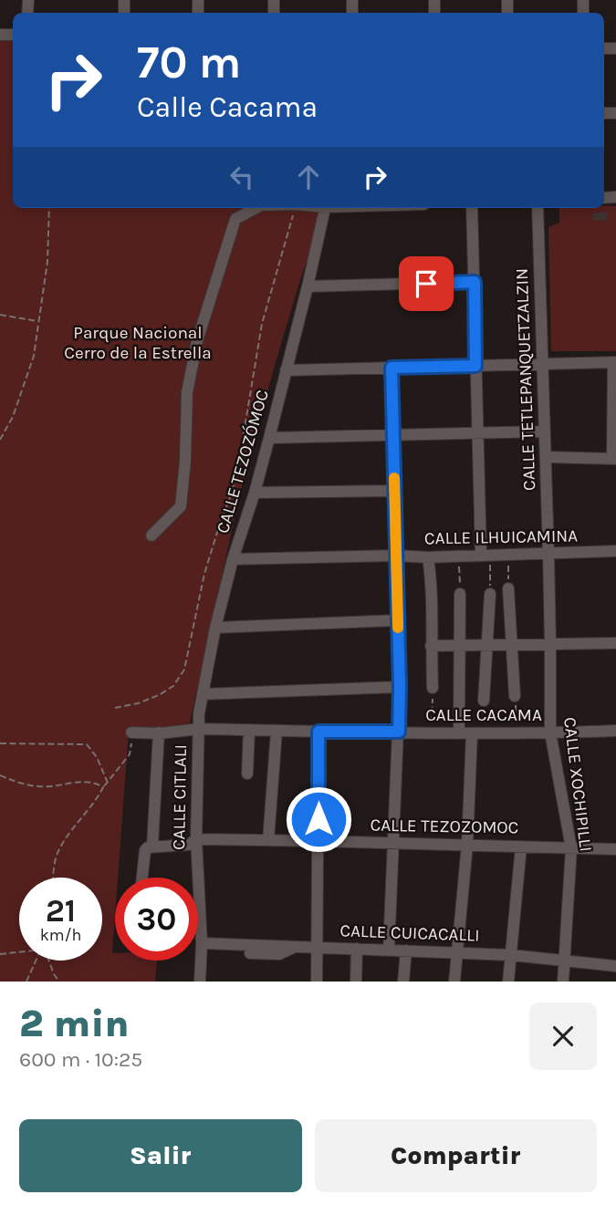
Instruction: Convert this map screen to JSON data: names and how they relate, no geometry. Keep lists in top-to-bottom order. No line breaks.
{"streets":{"street":["CALLE TETLEPANQUETZALZIN","CALLE TEZOZÓMOC","CALLE ILHUICAMINA","CALLE CACAMA","CALLE XOCHIPILLI","CALLE CITLALI","CALLE TEZOZOMOC","CALLE CUICACALLI"]},"crossings":[["CALLE TETLEPANQUETZALZIN","CALLE ILHUICAMINA"],["CALLE TETLEPANQUETZALZIN","CALLE XOCHIPILLI"],["CALLE TEZOZÓMOC","CALLE ILHUICAMINA"],["CALLE TEZOZÓMOC","CALLE CACAMA"],["CALLE TEZOZÓMOC","CALLE CITLALI"],["CALLE ILHUICAMINA","CALLE XOCHIPILLI"],["CALLE CACAMA","CALLE XOCHIPILLI"],["CALLE CACAMA","CALLE CITLALI"],["CALLE XOCHIPILLI","CALLE TEZOZOMOC"],["CALLE XOCHIPILLI","CALLE CUICACALLI"],["CALLE CITLALI","CALLE TEZOZOMOC"],["CALLE CITLALI","CALLE CUICACALLI"]],"parks":["Parque Nacional Cerro de la Estrella"],"page":{"turn":["70 m","Calle Cacama"],"speed":"21 km/h","limit":"30","heading":["2 min","600 m · 10:25"],"buttons":["Salir","Compartir"]}}
